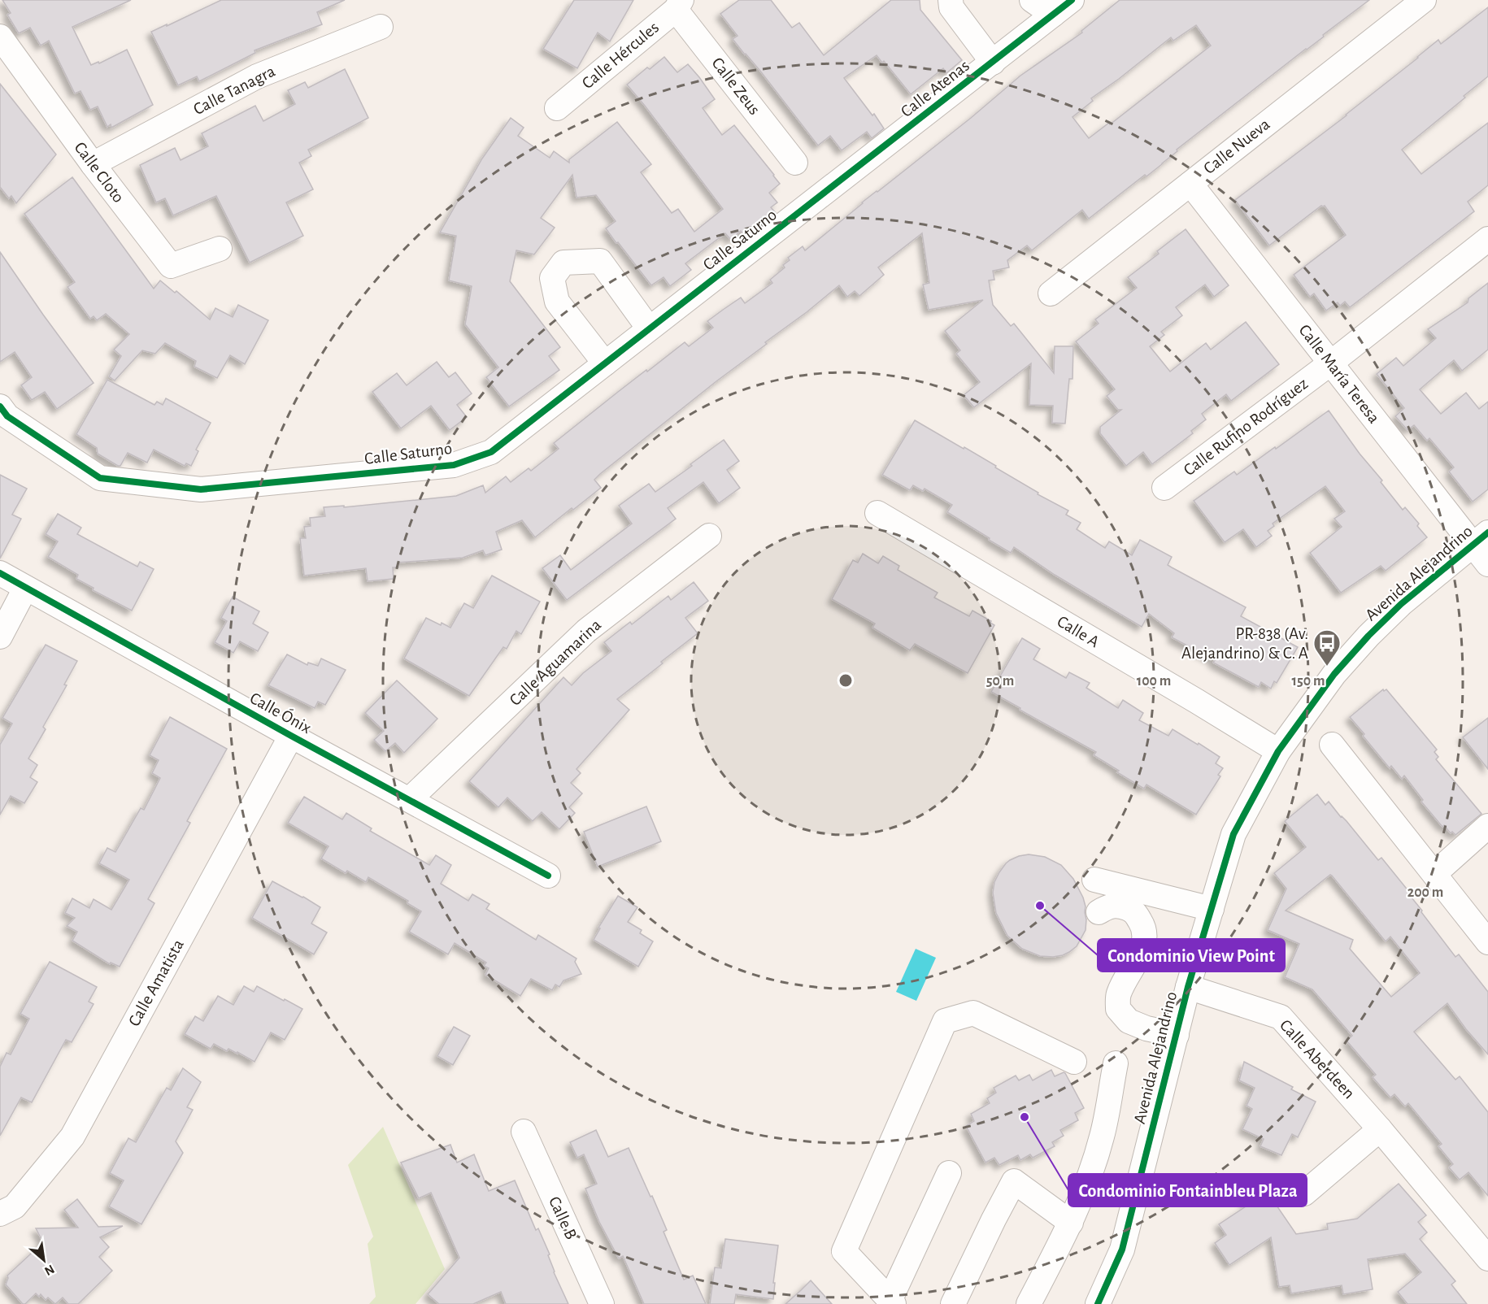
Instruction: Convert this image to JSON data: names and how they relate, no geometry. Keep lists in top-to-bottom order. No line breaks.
{"streets":{"street":["Calle Hércules","Calle Zeus","Calle Atenas","Calle Tanagra","Calle Nueva","Calle Cloto","Calle Saturno","Calle María Teresa","Calle Rufino Rodríguez","Avenida Alejandrino","Calle A","Calle Aguamarina","Calle Ónix","Calle Amatista","Calle Aberdeen","Calle B"]},"crossings":[["Calle Hércules","Calle Zeus"],["Calle Atenas","Calle Saturno"],["Calle Tanagra","Calle Cloto"],["Calle Nueva","Calle María Teresa"],["Calle María Teresa","Calle Rufino Rodríguez"],["Calle María Teresa","Avenida Alejandrino"],["Avenida Alejandrino","Calle A"],["Avenida Alejandrino","Calle Aberdeen"],["Calle Aguamarina","Calle Ónix"],["Calle Ónix","Calle Amatista"]],"places":{"bus stop":["PR-838 (Av. Alejandrino) & C. A"],"other":["Condominio View Point","Condominio Fontainbleu Plaza"]},"north":"bottom right","rings":["50 m","100 m","150 m","200 m"]}
